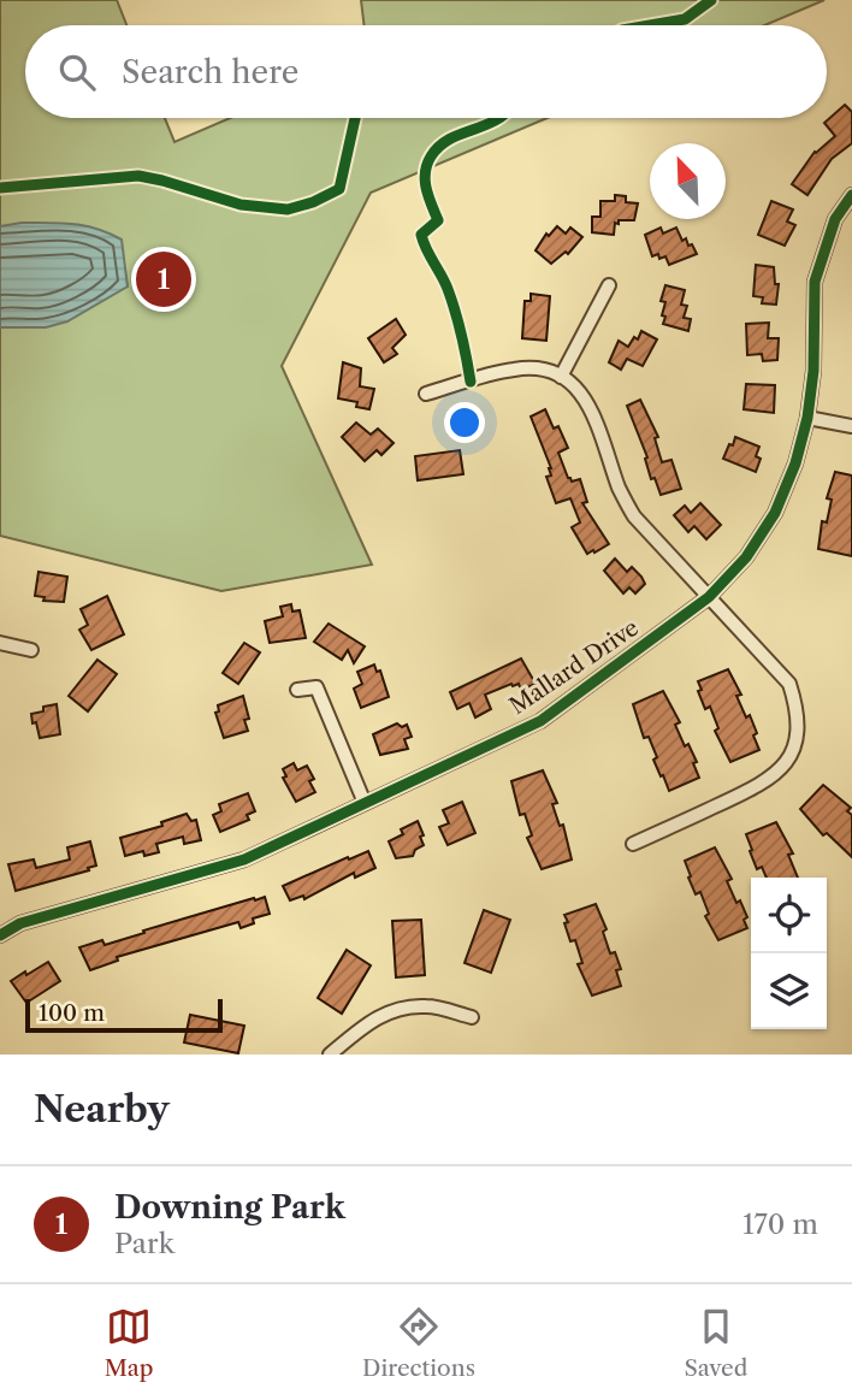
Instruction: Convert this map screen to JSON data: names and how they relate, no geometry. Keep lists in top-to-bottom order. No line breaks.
{"streets":{"street":["Mallard Drive"]},"scale_bar":"100 m","north":"top left","page":{"search":"Search here","pins":"1","scale":"100 m","heading":"Nearby","list":[{"mark":"1","name":"Downing Park","note":"Park","value":"170 m"}],"nav":["Map","Directions","Saved"]}}
